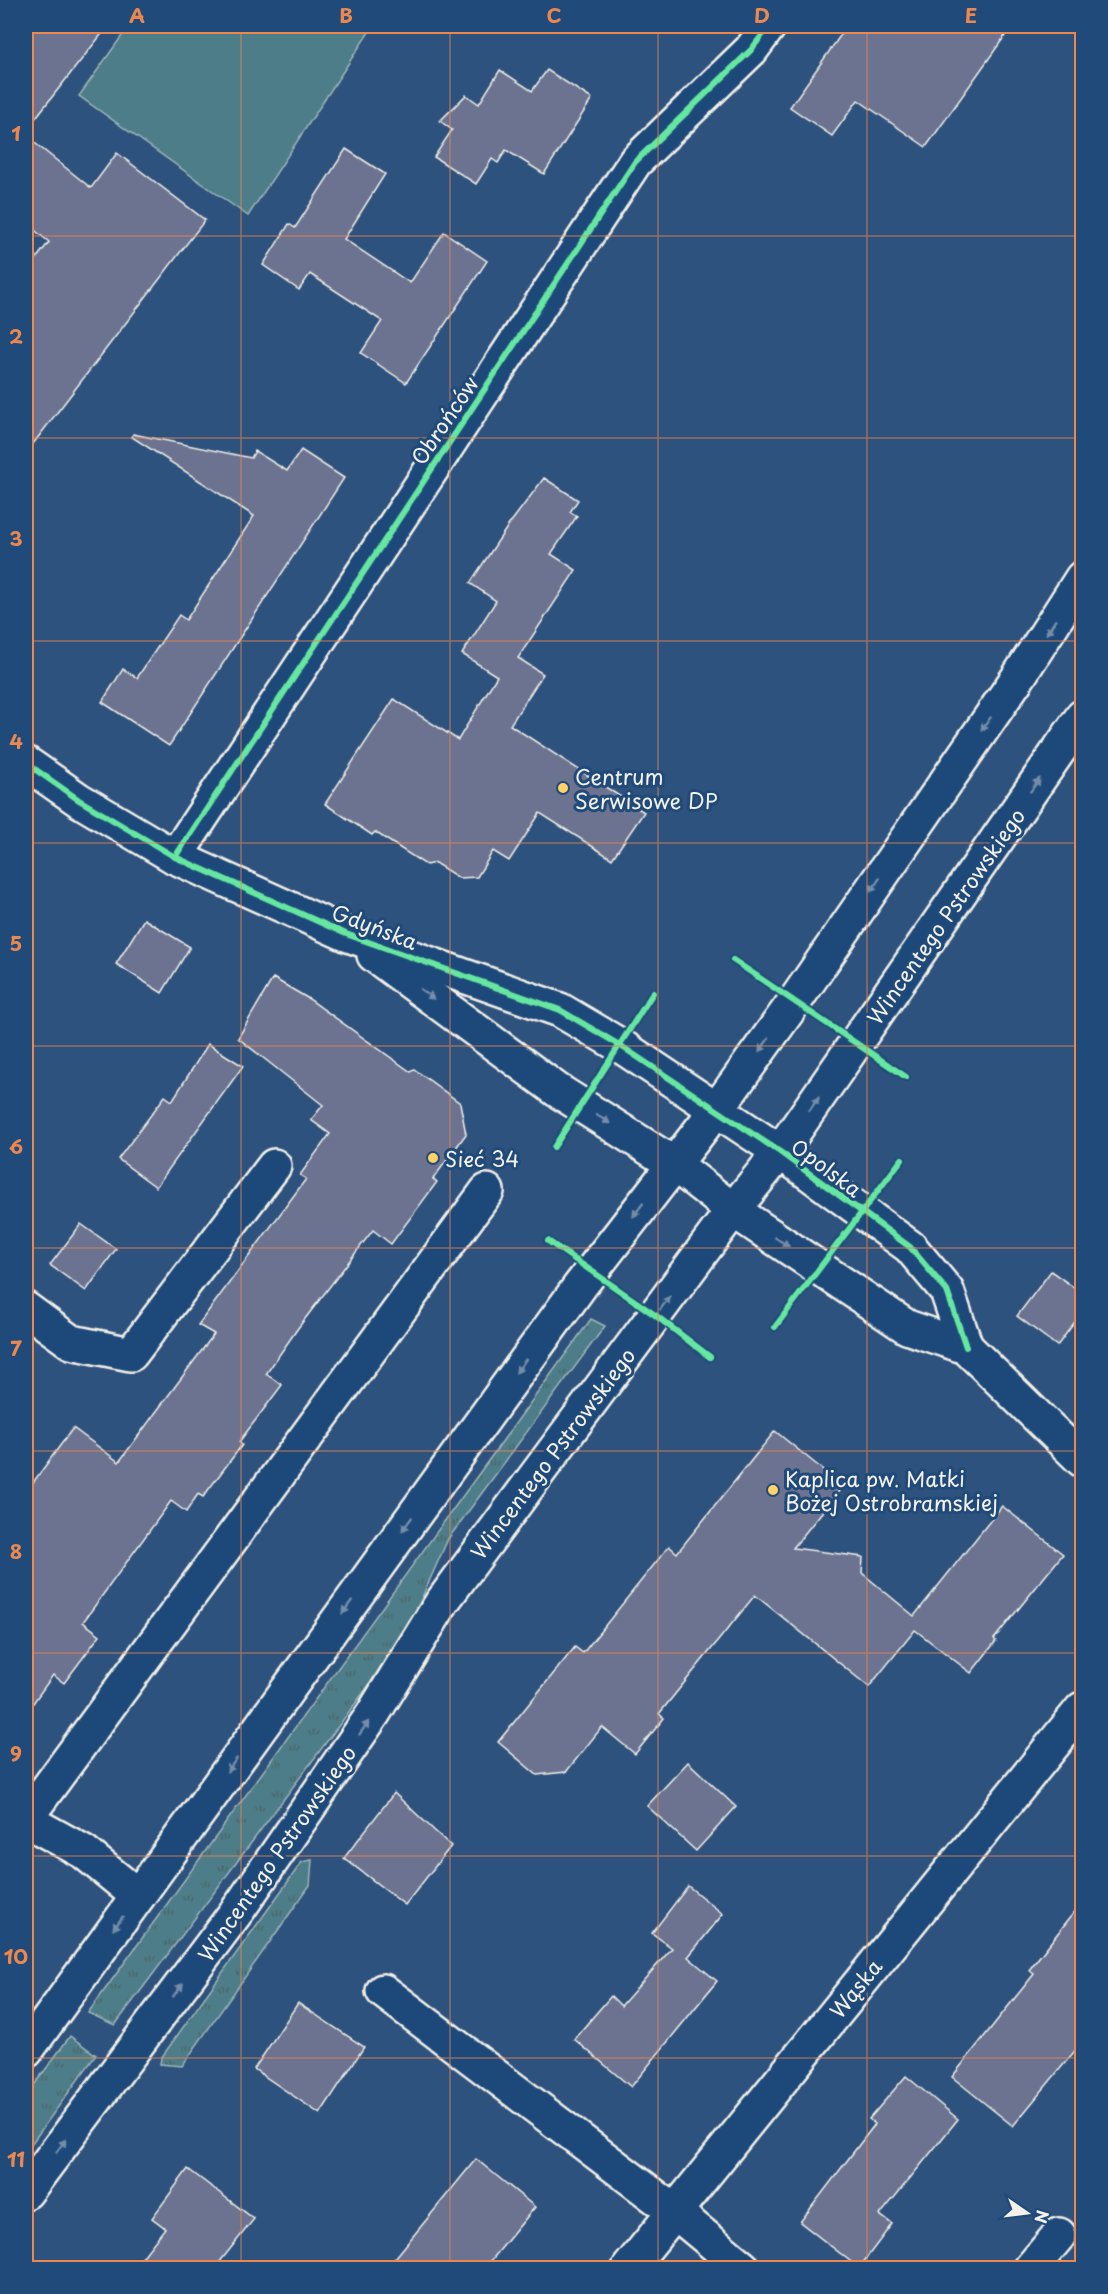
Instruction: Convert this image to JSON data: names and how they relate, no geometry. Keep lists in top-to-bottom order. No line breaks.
{"streets":{"street":["Obrońców","Wincentego Pstrowskiego","Gdyńska","Opolska","Wąska"]},"crossings":[["Obrońców","Gdyńska"],["Wincentego Pstrowskiego","Gdyńska"],["Wincentego Pstrowskiego","Opolska"],["Gdyńska","Opolska"]],"places":["Centrum Serwisowe DP","Sieć 34","Kaplica pw. Matki Bożej Ostrobramskiej"],"north":"right","grid":{"columns":["A","B","C","D","E"],"rows":["1","2","3","4","5","6","7","8","9","10","11"]}}
